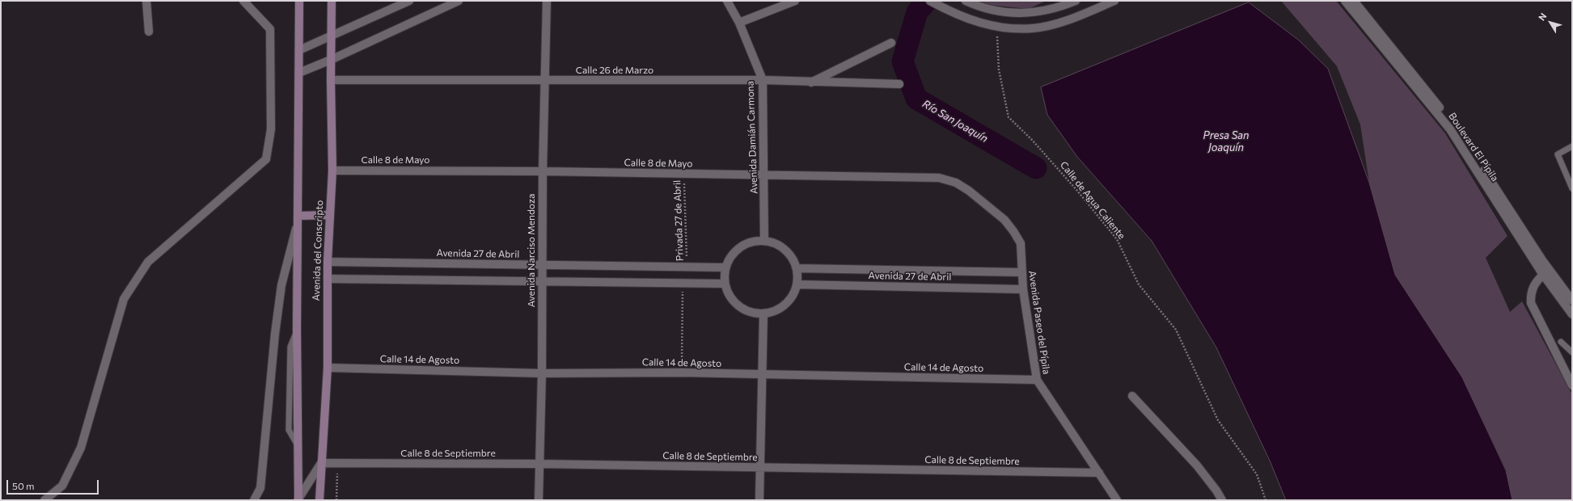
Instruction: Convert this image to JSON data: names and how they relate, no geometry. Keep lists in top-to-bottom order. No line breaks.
{"streets":{"main road":["Avenida del Conscripto"],"street":["Calle 26 de Marzo","Avenida Damián Carmona","Boulevard El Pípila","Calle 8 de Mayo","Avenida Narciso Mendoza","Avenida 27 de Abril","Avenida Paseo del Pípila","Calle 14 de Agosto","Calle 8 de Septiembre"],"path":["Calle de Agua Caliente","Privada 27 de Abril"]},"crossings":[["Calle 26 de Marzo","Avenida Damián Carmona"],["Calle 26 de Marzo","Avenida del Conscripto"],["Calle 26 de Marzo","Avenida Narciso Mendoza"],["Avenida Damián Carmona","Calle 8 de Mayo"],["Avenida Damián Carmona","Avenida 27 de Abril"],["Calle 8 de Mayo","Privada 27 de Abril"],["Calle 8 de Mayo","Avenida del Conscripto"],["Calle 8 de Mayo","Avenida Narciso Mendoza"],["Calle 8 de Mayo","Avenida Paseo del Pípila"],["Privada 27 de Abril","Avenida 27 de Abril"],["Avenida del Conscripto","Avenida 27 de Abril"],["Avenida del Conscripto","Calle 14 de Agosto"],["Avenida del Conscripto","Calle 8 de Septiembre"],["Avenida Narciso Mendoza","Avenida 27 de Abril"],["Avenida Narciso Mendoza","Calle 14 de Agosto"],["Avenida Narciso Mendoza","Calle 8 de Septiembre"],["Avenida 27 de Abril","Avenida Paseo del Pípila"],["Avenida Paseo del Pípila","Calle 14 de Agosto"],["Avenida Paseo del Pípila","Calle 8 de Septiembre"]],"water":["Río San Joaquín","Presa San Joaquín"],"scale_bar":"50 m","north":"top left"}
